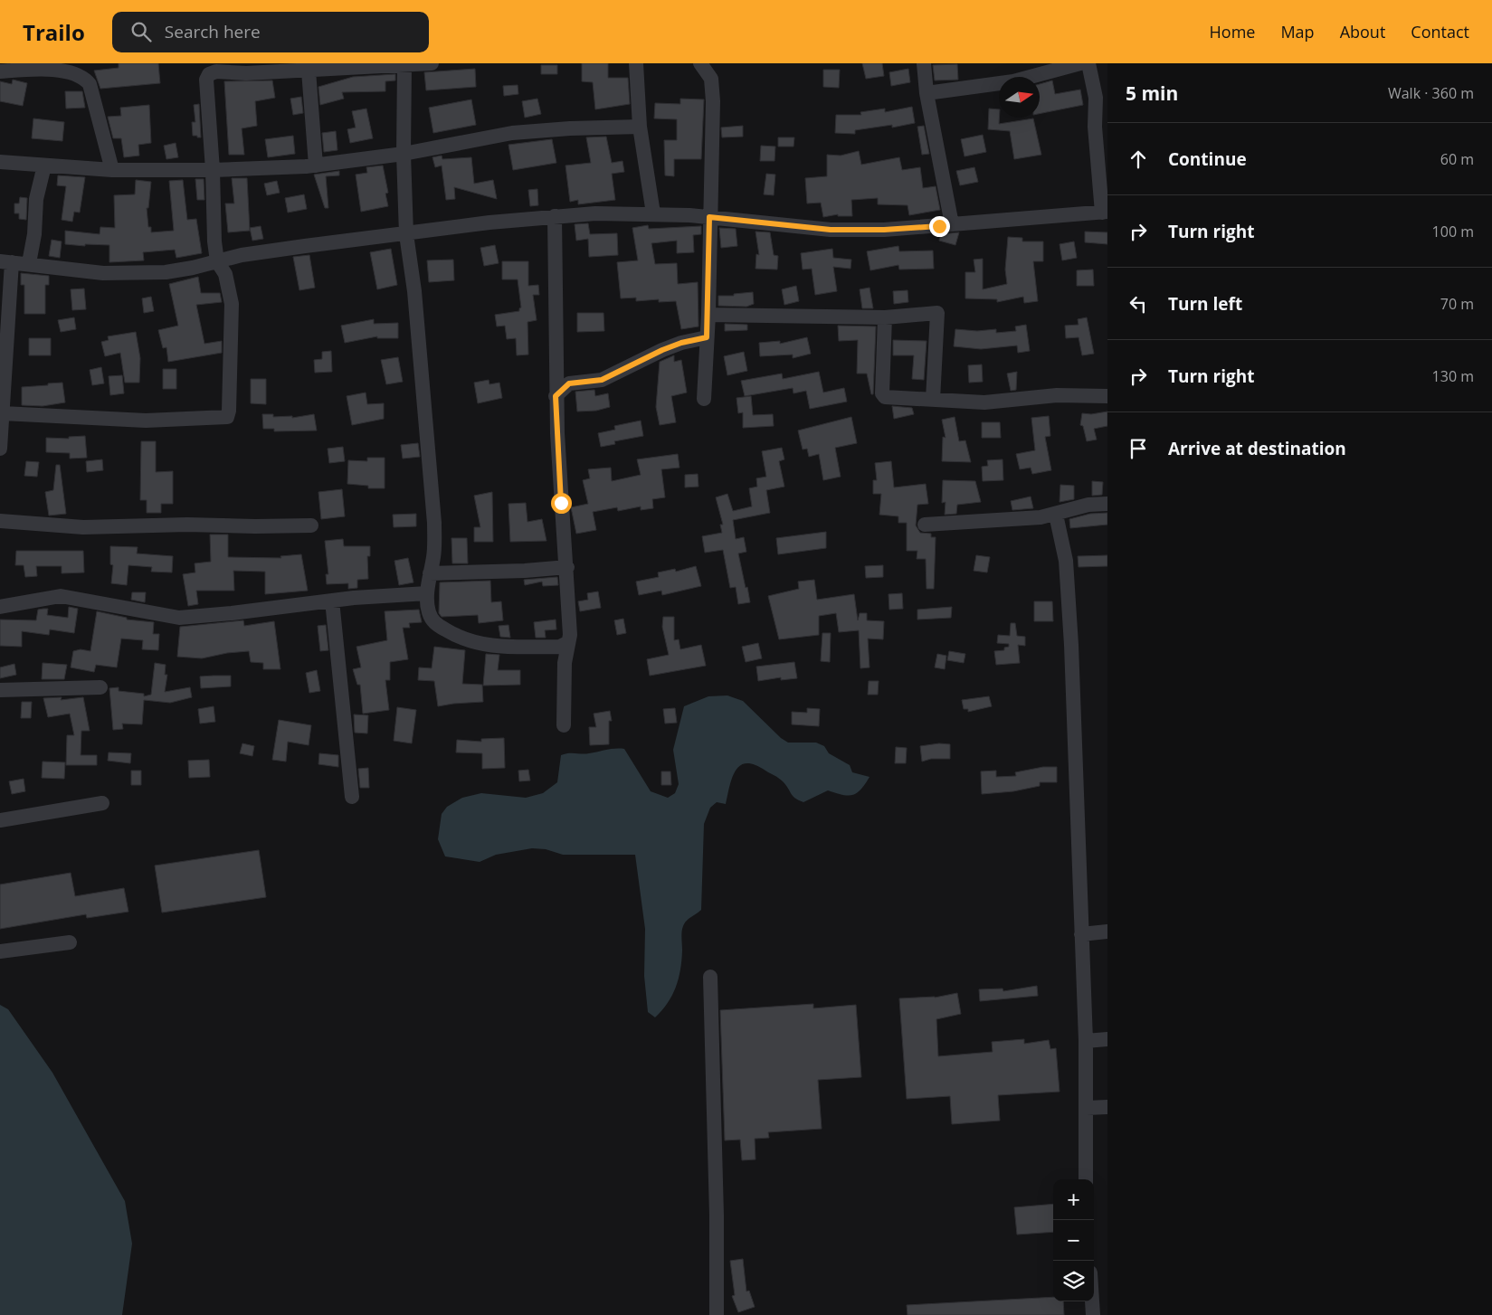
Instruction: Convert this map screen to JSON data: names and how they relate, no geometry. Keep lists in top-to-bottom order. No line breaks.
{"north":"right","page":{"header":"Trailo","search":"Search here","nav":["Home","Map","About","Contact"],"heading":["5 min","Walk · 360 m"],"list":[["Continue","60 m"],["Turn right","100 m"],["Turn left","70 m"],["Turn right","130 m"],"Arrive at destination"],"map_buttons":["+","−"]}}
